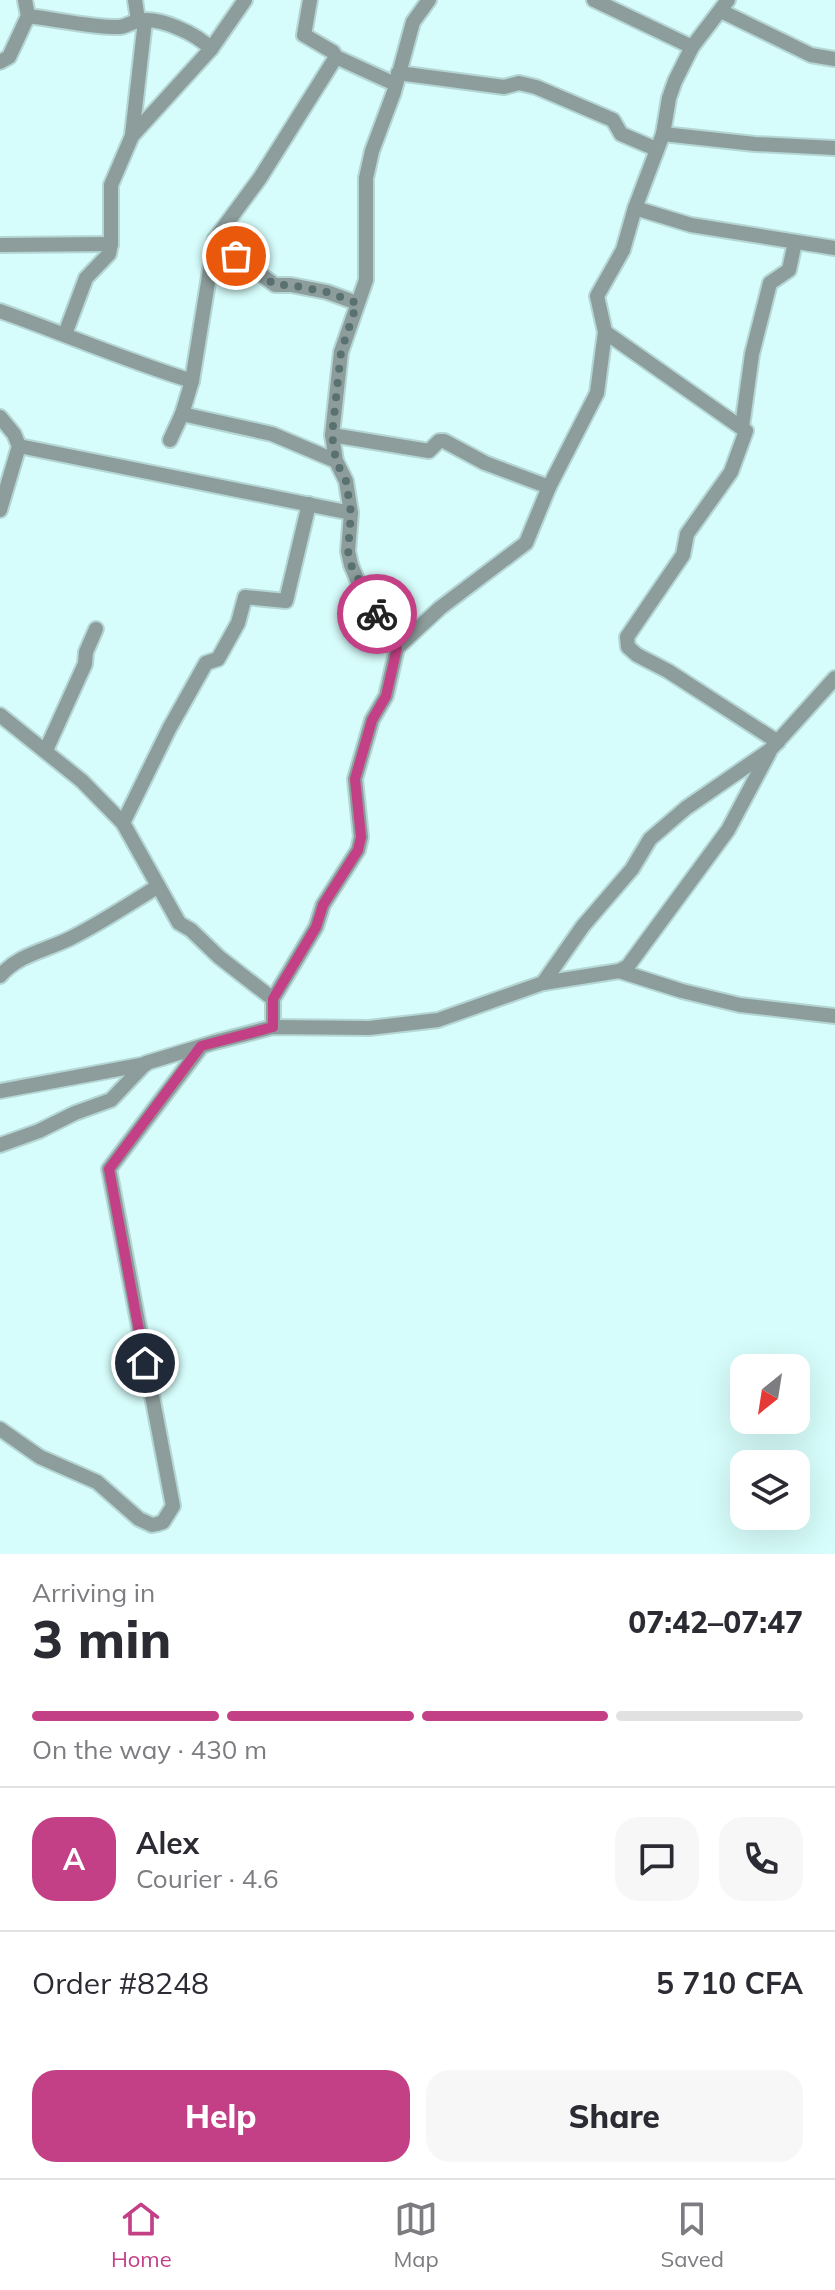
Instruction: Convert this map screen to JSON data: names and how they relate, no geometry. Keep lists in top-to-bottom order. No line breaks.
{"north":"bottom left","page":{"heading":["3 min","Arriving in","07:42–07:47"],"panel":["Alex","Courier · 4.6","Order #8248","5 710 CFA"],"bar":"On the way · 430 m","round":"A","buttons":["Help","Share"],"tabs":["Home","Map","Saved"]}}
